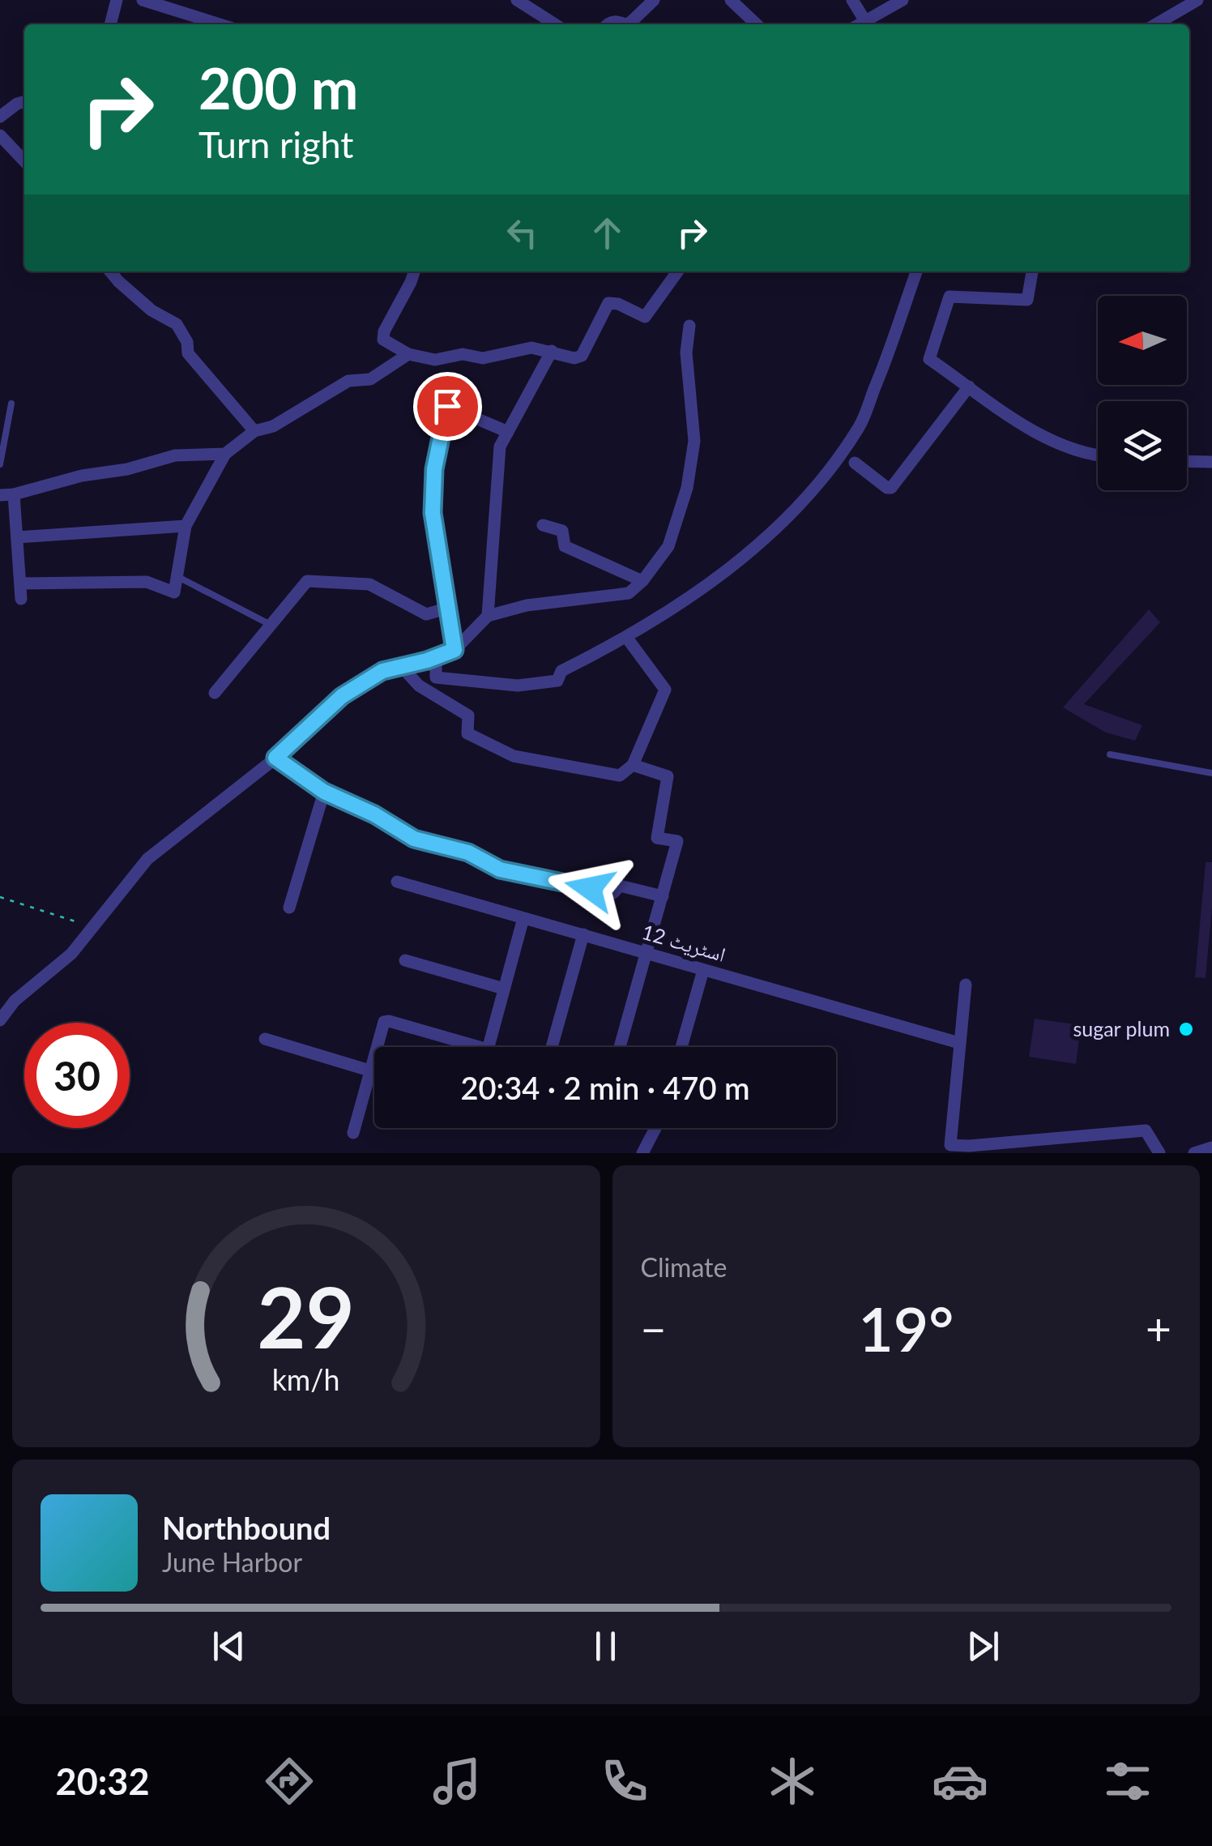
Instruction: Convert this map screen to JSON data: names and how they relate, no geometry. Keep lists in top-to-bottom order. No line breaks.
{"streets":{"street":["اسٹریٹ 12"]},"places":["sugar plum"],"north":"left","page":{"turn":["200 m","Turn right"],"limit":"30","trip":"20:34 · 2 min · 470 m","tile":"Climate","heat":["−","19°","+"],"song":["Northbound","June Harbor"],"tabs":"20:32","gauge":["29","km/h"]}}
